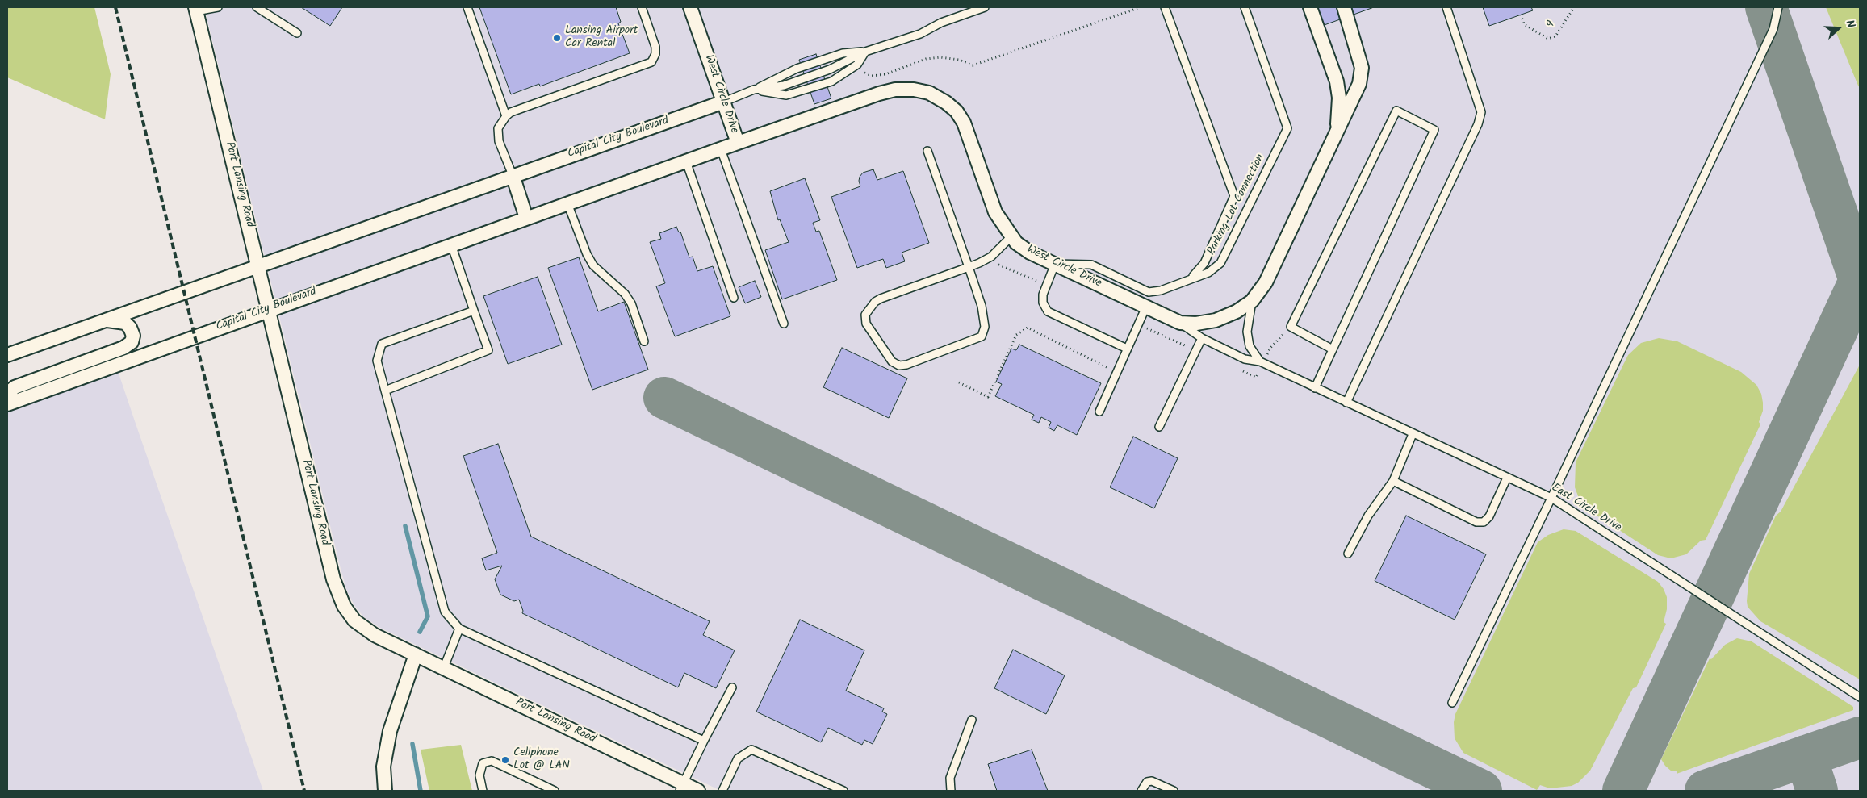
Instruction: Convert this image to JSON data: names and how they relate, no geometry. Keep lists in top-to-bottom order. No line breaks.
{"streets":{"street":["West Circle Drive","Capital City Boulevard","Port Lansing Road"],"lane":["Parking Lot Connection","East Circle Drive"],"path":["9"]},"crossings":[["West Circle Drive","Capital City Boulevard"],["West Circle Drive","Parking Lot Connection"],["West Circle Drive","East Circle Drive"],["Capital City Boulevard","Port Lansing Road"]],"places":["Lansing Airport Car Rental","Cellphone Lot @ LAN"],"north":"right"}
